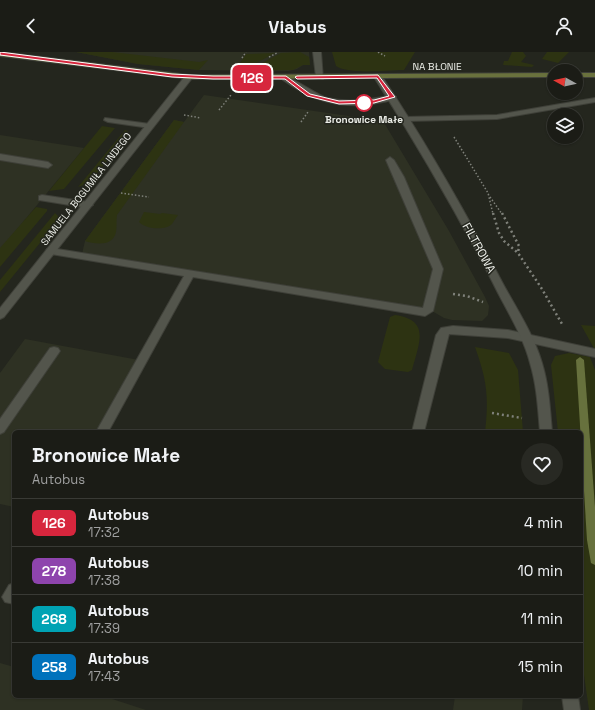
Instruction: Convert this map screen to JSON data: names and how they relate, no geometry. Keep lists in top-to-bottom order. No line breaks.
{"streets":{"street":["NA BŁONIE","SAMUELA BOGUMIŁA LINDEGO","FILTROWA"]},"crossings":[["NA BŁONIE","SAMUELA BOGUMIŁA LINDEGO"],["NA BŁONIE","FILTROWA"]],"places":["Bronowice Małe"],"lines":["bus line 126"],"north":"left","page":{"header":"Viabus","on_map":"126","heading":["Bronowice Małe","Autobus"],"list":[{"mark":"126","name":"Autobus","note":"17:32","value":"4 min"},{"mark":"278","name":"Autobus","note":"17:38","value":"10 min"},{"mark":"268","name":"Autobus","note":"17:39","value":"11 min"},{"mark":"258","name":"Autobus","note":"17:43","value":"15 min"}]}}
